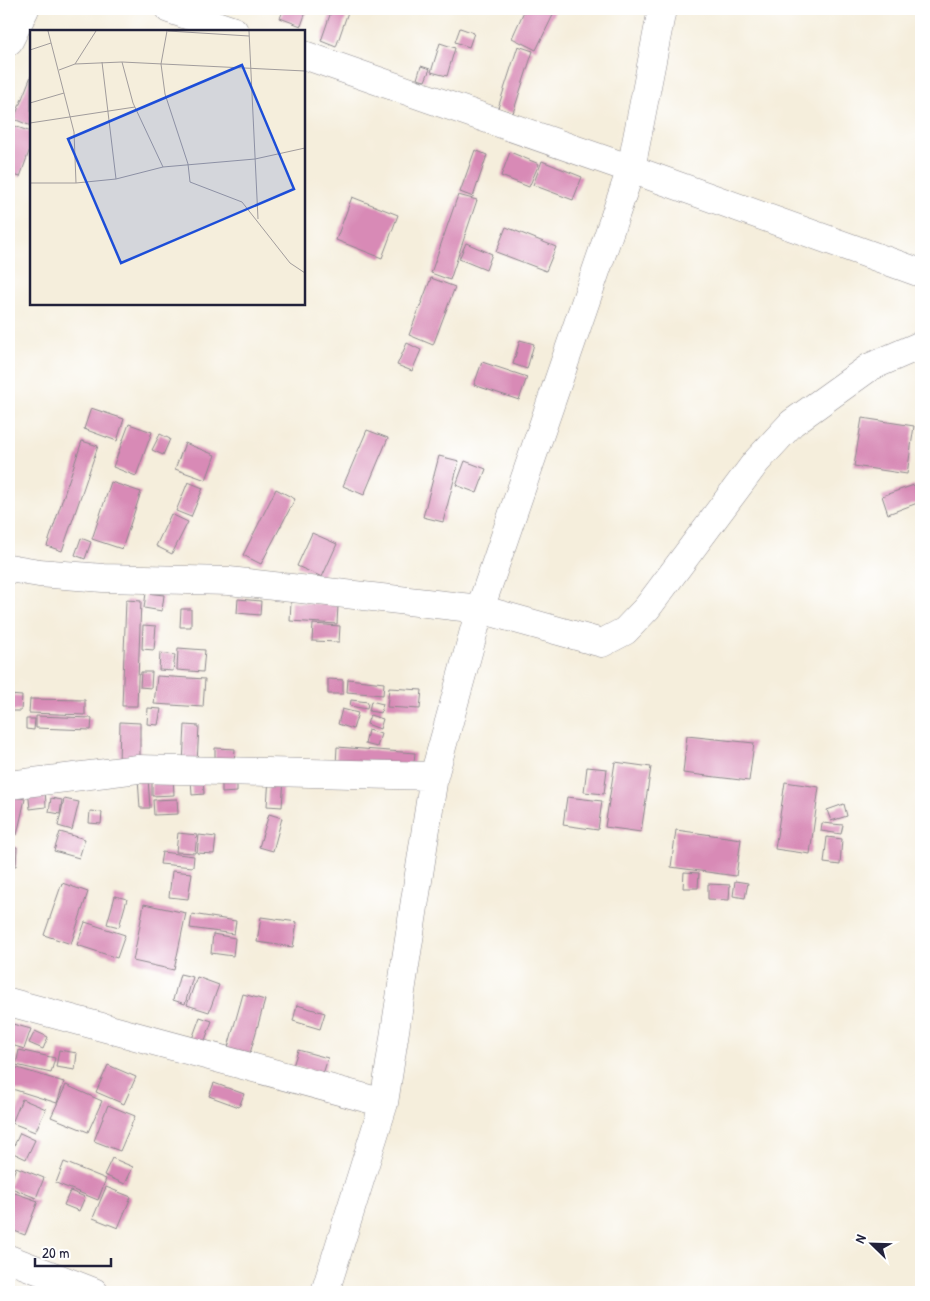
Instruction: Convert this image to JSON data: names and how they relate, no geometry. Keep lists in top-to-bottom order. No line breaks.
{"scale_bar":"20 m","north":"top left"}
